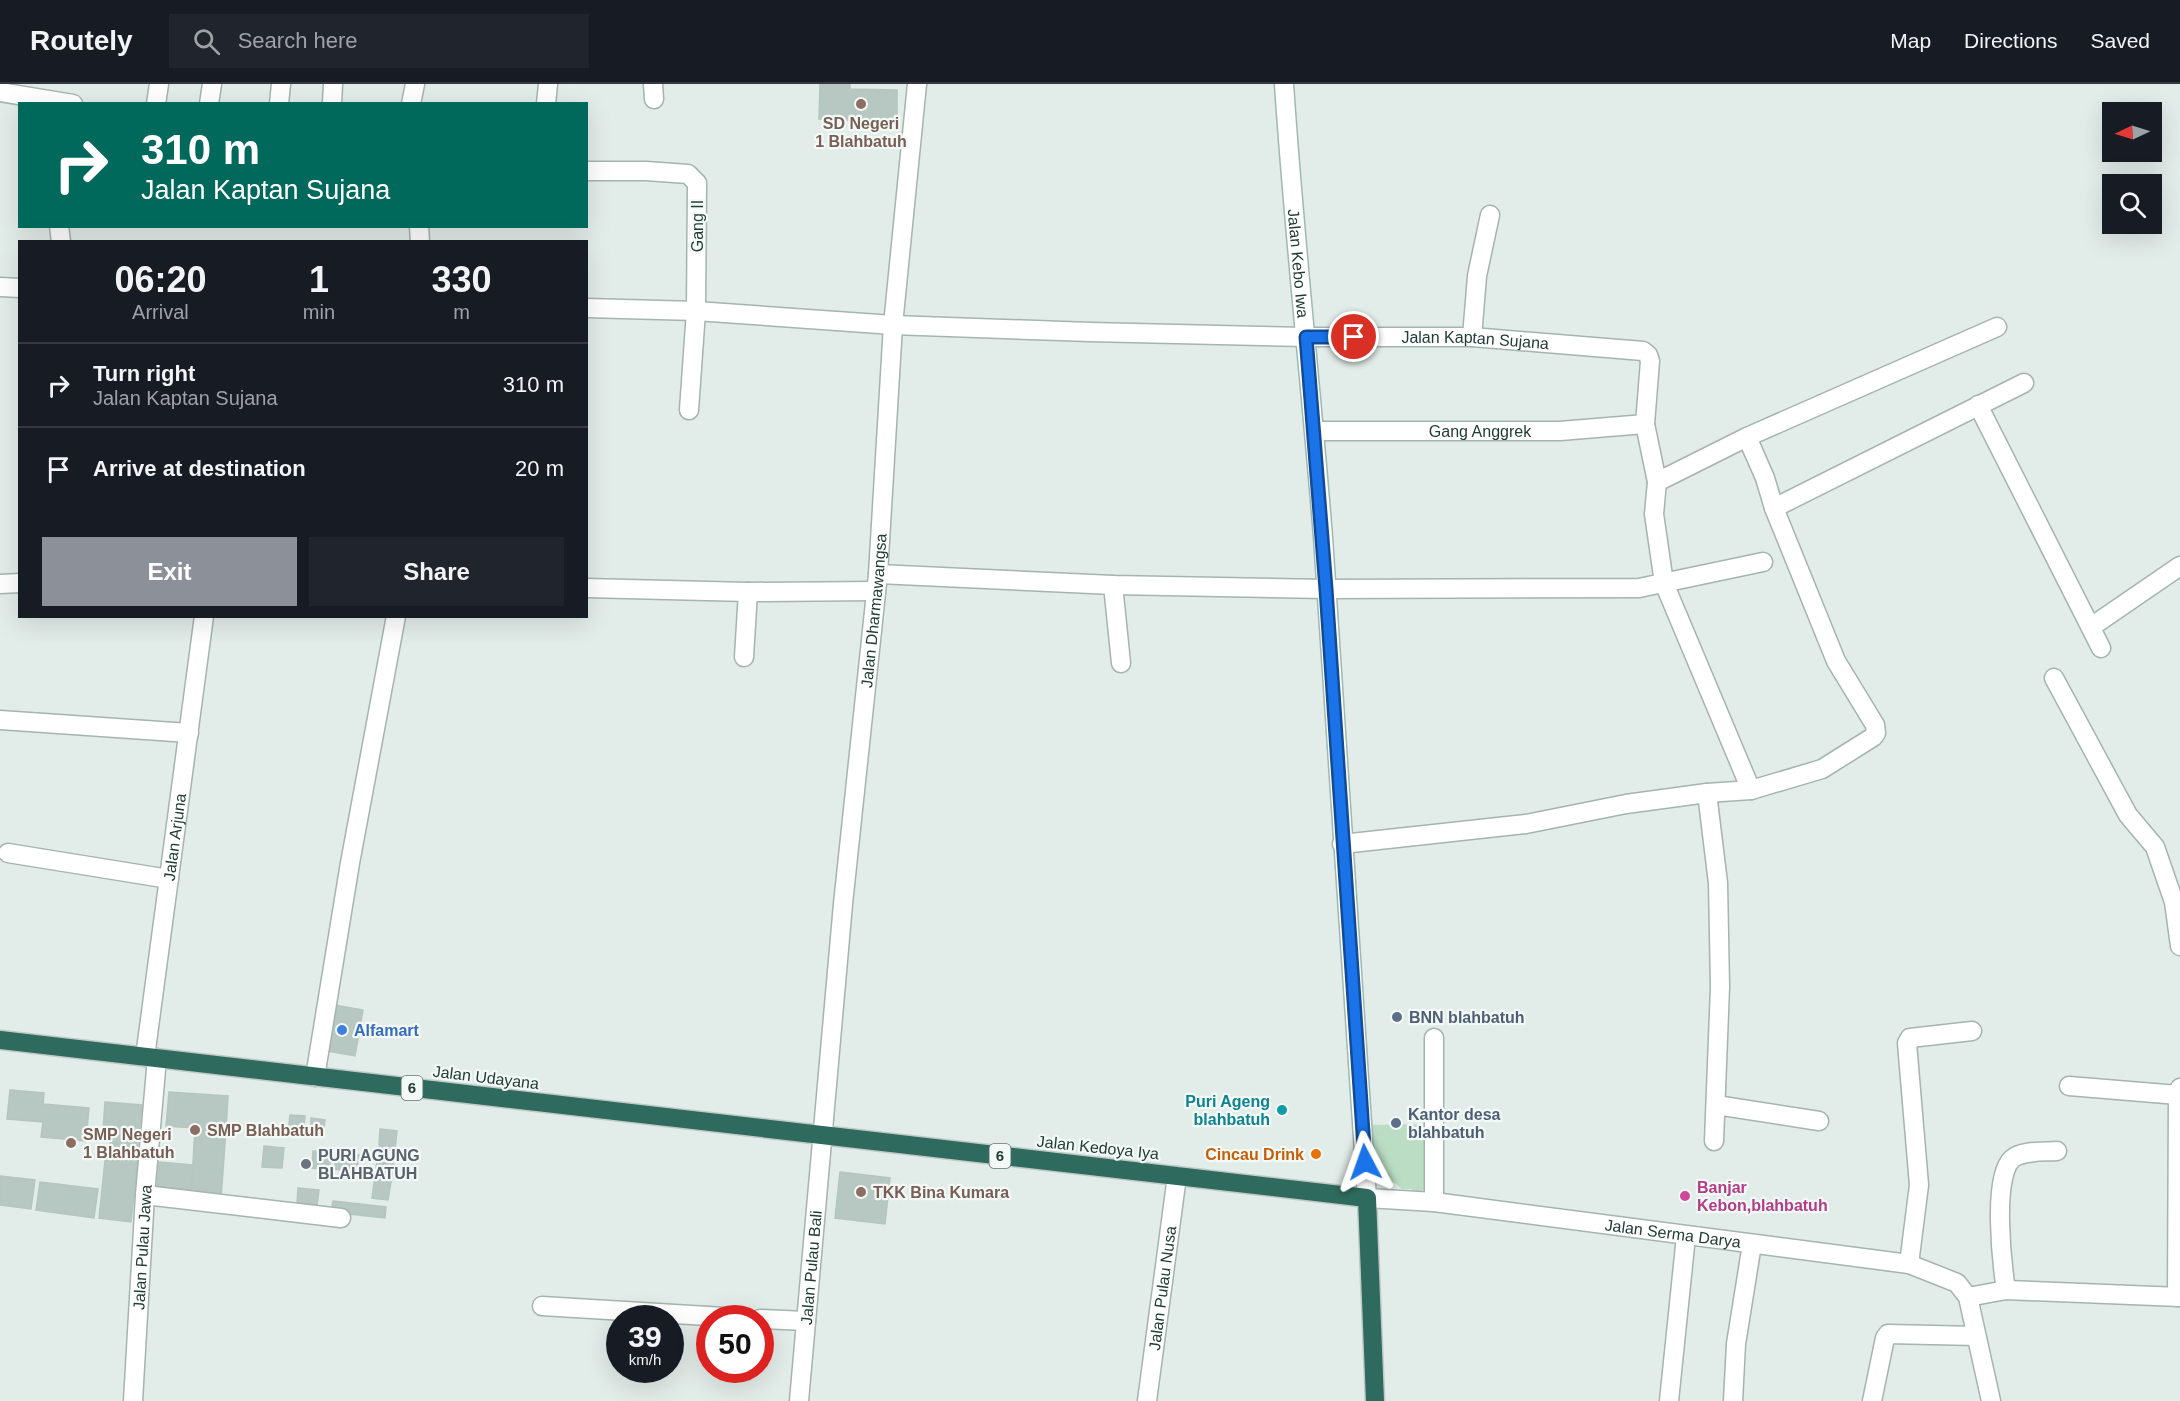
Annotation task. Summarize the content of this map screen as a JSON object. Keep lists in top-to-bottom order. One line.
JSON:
{"streets":{"highway":["Jalan Udayana","6","Jalan Kedoya Iya"],"street":["Gang II","Jalan Kebo Iwa","Jalan Kaptan Sujana","Gang Anggrek","Jalan Dharmawangsa","Jalan Arjuna","Jalan Serma Darya","Jalan Pulau Jawa","Jalan Pulau Bali","Jalan Pulau Nusa"]},"crossings":[["Gang II","Jalan Kaptan Sujana"],["Jalan Kebo Iwa","Jalan Kaptan Sujana"],["Jalan Kebo Iwa","Gang Anggrek"],["Jalan Kebo Iwa","Jalan Kedoya Iya"],["Jalan Kebo Iwa","Jalan Serma Darya"],["Jalan Kaptan Sujana","Gang Anggrek"],["Jalan Kaptan Sujana","Jalan Dharmawangsa"],["Jalan Dharmawangsa","Jalan Udayana"],["Jalan Dharmawangsa","Jalan Kedoya Iya"],["Jalan Dharmawangsa","Jalan Pulau Bali"],["Jalan Arjuna","Jalan Udayana"],["Jalan Arjuna","Jalan Pulau Jawa"],["Jalan Udayana","Jalan Kedoya Iya"],["Jalan Udayana","Jalan Pulau Jawa"],["Jalan Udayana","Jalan Pulau Bali"],["Jalan Kedoya Iya","Jalan Serma Darya"],["Jalan Kedoya Iya","Jalan Pulau Bali"],["Jalan Kedoya Iya","Jalan Pulau Nusa"]],"places":["SD Negeri 1 Blahbatuh","BNN blahbatuh","Alfamart","Puri Ageng blahbatuh","Kantor desa blahbatuh","SMP Blahbatuh","SMP Negeri 1 Blahbatuh","Cincau Drink","PURI AGUNG BLAHBATUH","TKK Bina Kumara","Banjar Kebon,blahbatuh"],"north":"left","page":{"header":"Routely","search":"Search here","nav":["Map","Directions","Saved"],"turn":["310 m","Jalan Kaptan Sujana"],"eta":["06:20","Arrival","1","min","330","m"],"list":[{"name":"Turn right","note":"Jalan Kaptan Sujana","value":"310 m"},{"name":"Arrive at destination","value":"20 m"}],"buttons":["Exit","Share"],"speed":"39 km/h","limit":"50"}}
